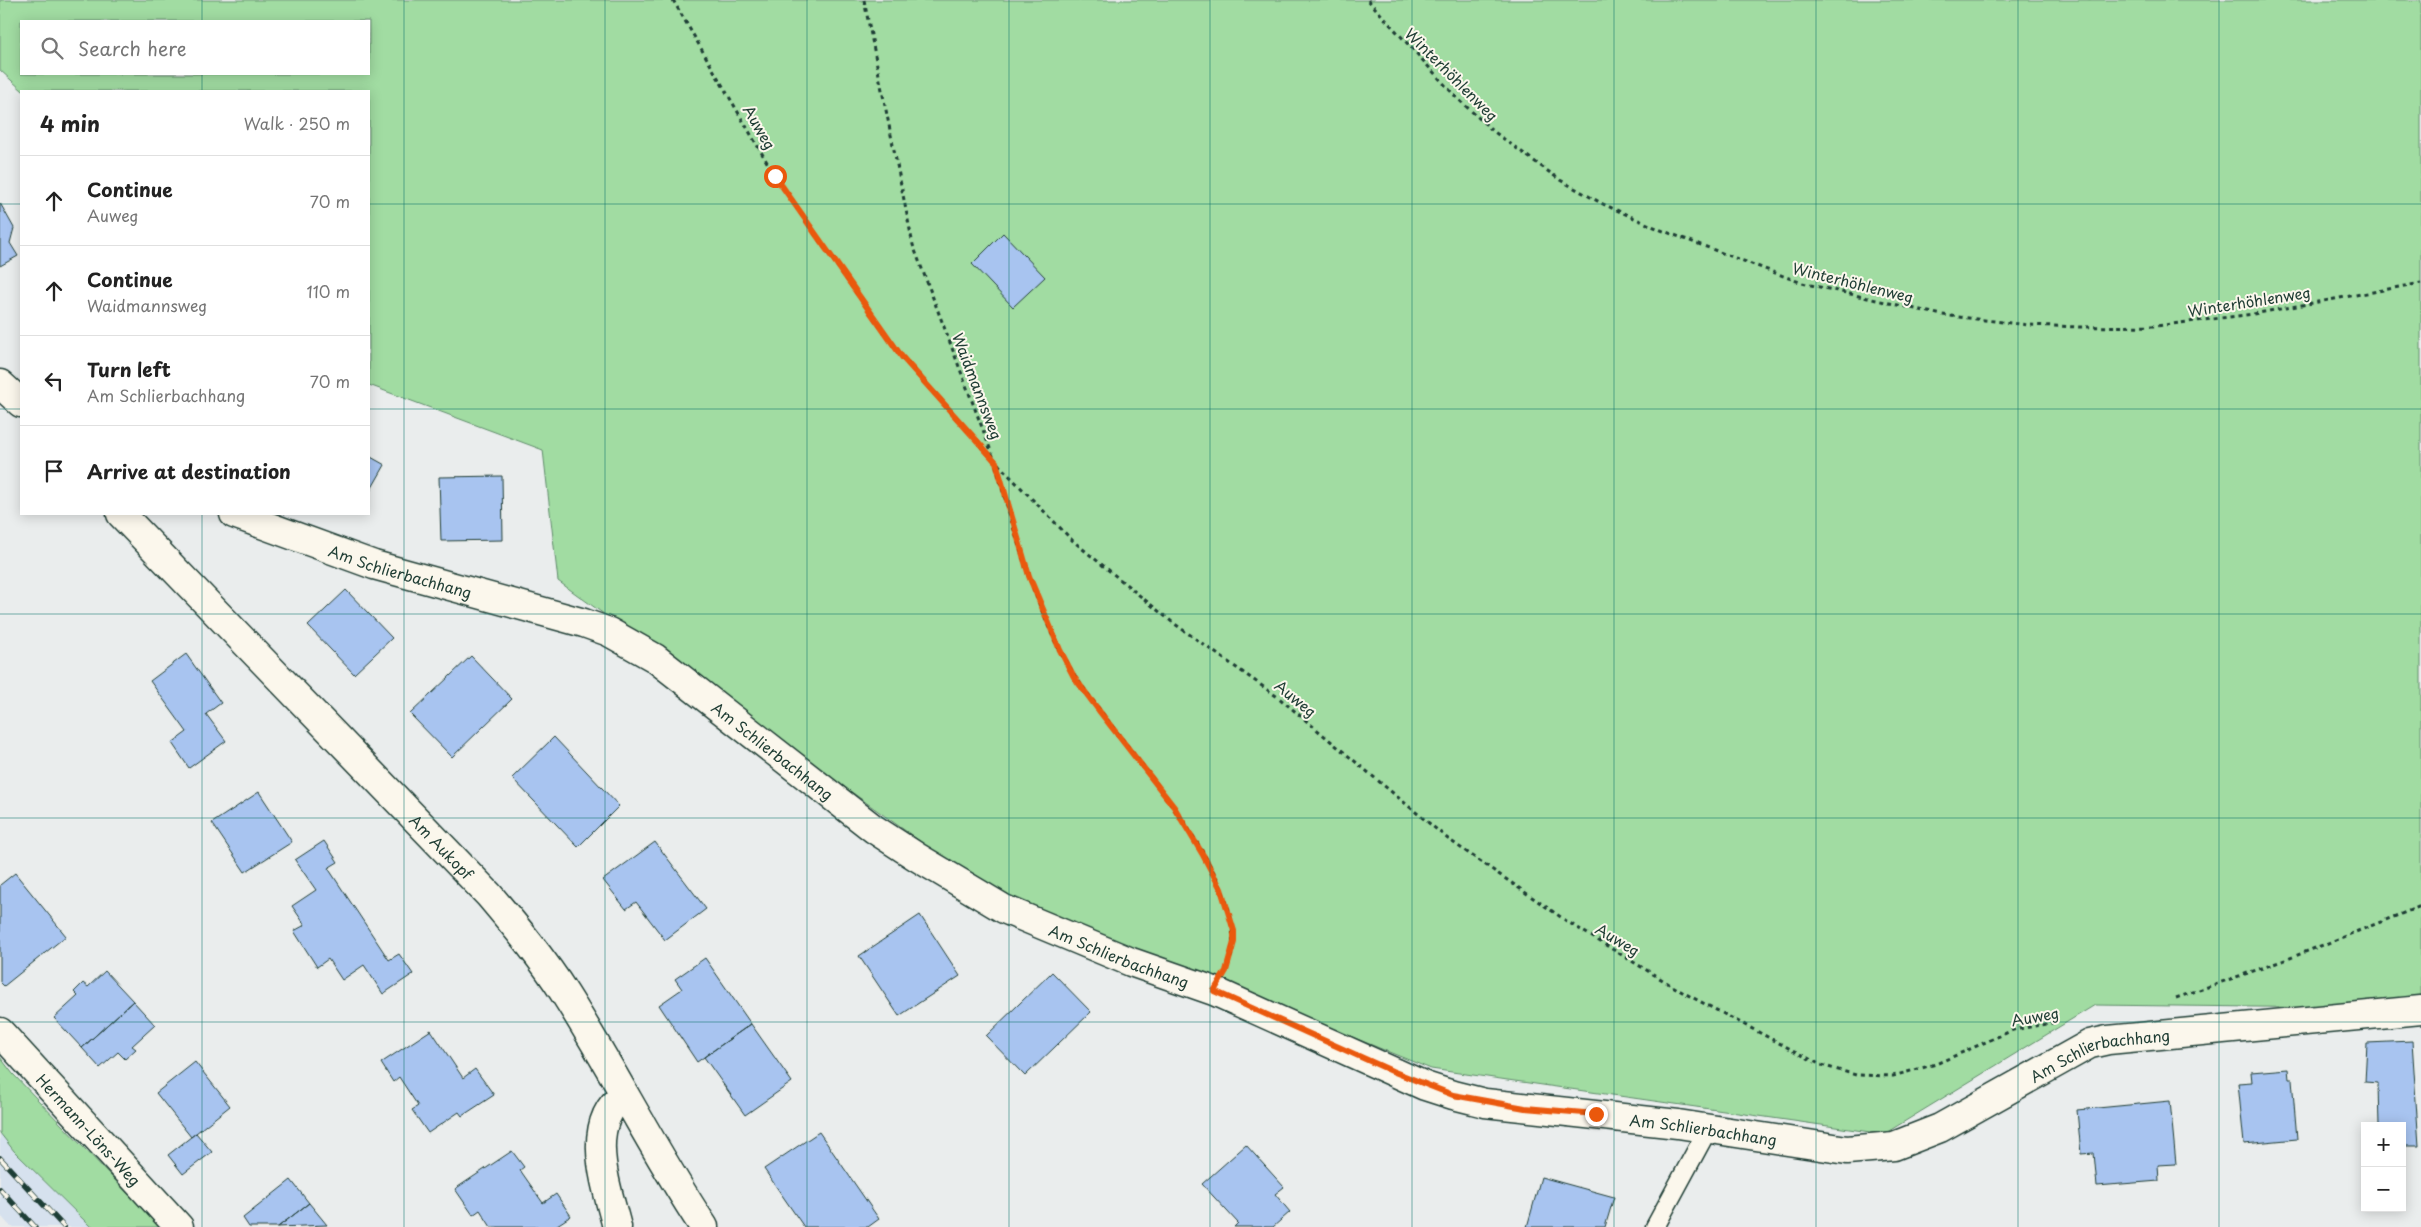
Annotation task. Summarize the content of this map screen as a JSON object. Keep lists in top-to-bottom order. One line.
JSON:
{"streets":{"street":["Am Schlierbachhang","Am Aukopf","Hermann-Löns-Weg"],"path":["Winterhöhlenweg","Auweg","Waidmannsweg"]},"crossings":[["Auweg","Waidmannsweg"],["Auweg","Am Schlierbachhang"],["Waidmannsweg","Am Schlierbachhang"]],"page":{"search":"Search here","heading":["4 min","Walk · 250 m"],"list":[["Continue","Auweg","70 m"],["Continue","Waidmannsweg","110 m"],["Turn left","Am Schlierbachhang","70 m"],"Arrive at destination"],"map_buttons":["+","−"]}}
